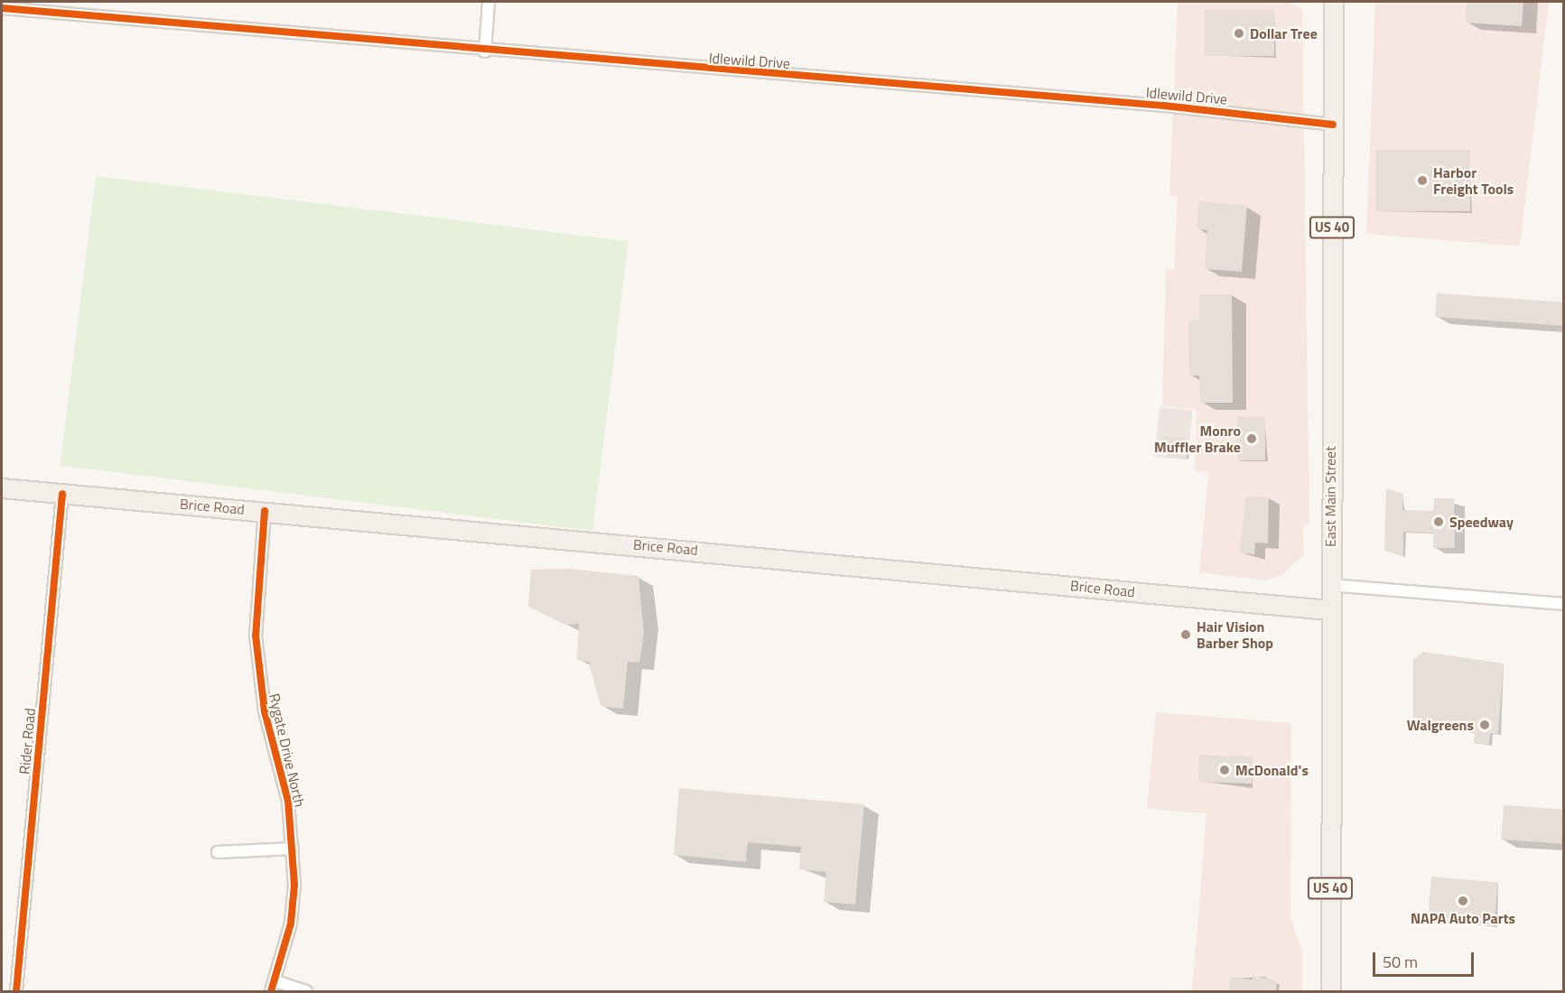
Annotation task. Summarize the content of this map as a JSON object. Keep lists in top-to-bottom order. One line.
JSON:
{"streets":{"main road":["US 40","East Main Street","Brice Road"],"street":["Idlewild Drive","Rider Road","Rygate Drive North"]},"crossings":[["Idlewild Drive","East Main Street"],["East Main Street","Brice Road"],["Brice Road","Rider Road"],["Brice Road","Rygate Drive North"]],"places":["Dollar Tree","Harbor Freight Tools","Monro Muffler Brake","Speedway","Hair Vision Barber Shop","Walgreens","McDonald's","NAPA Auto Parts"],"scale_bar":"50 m"}
